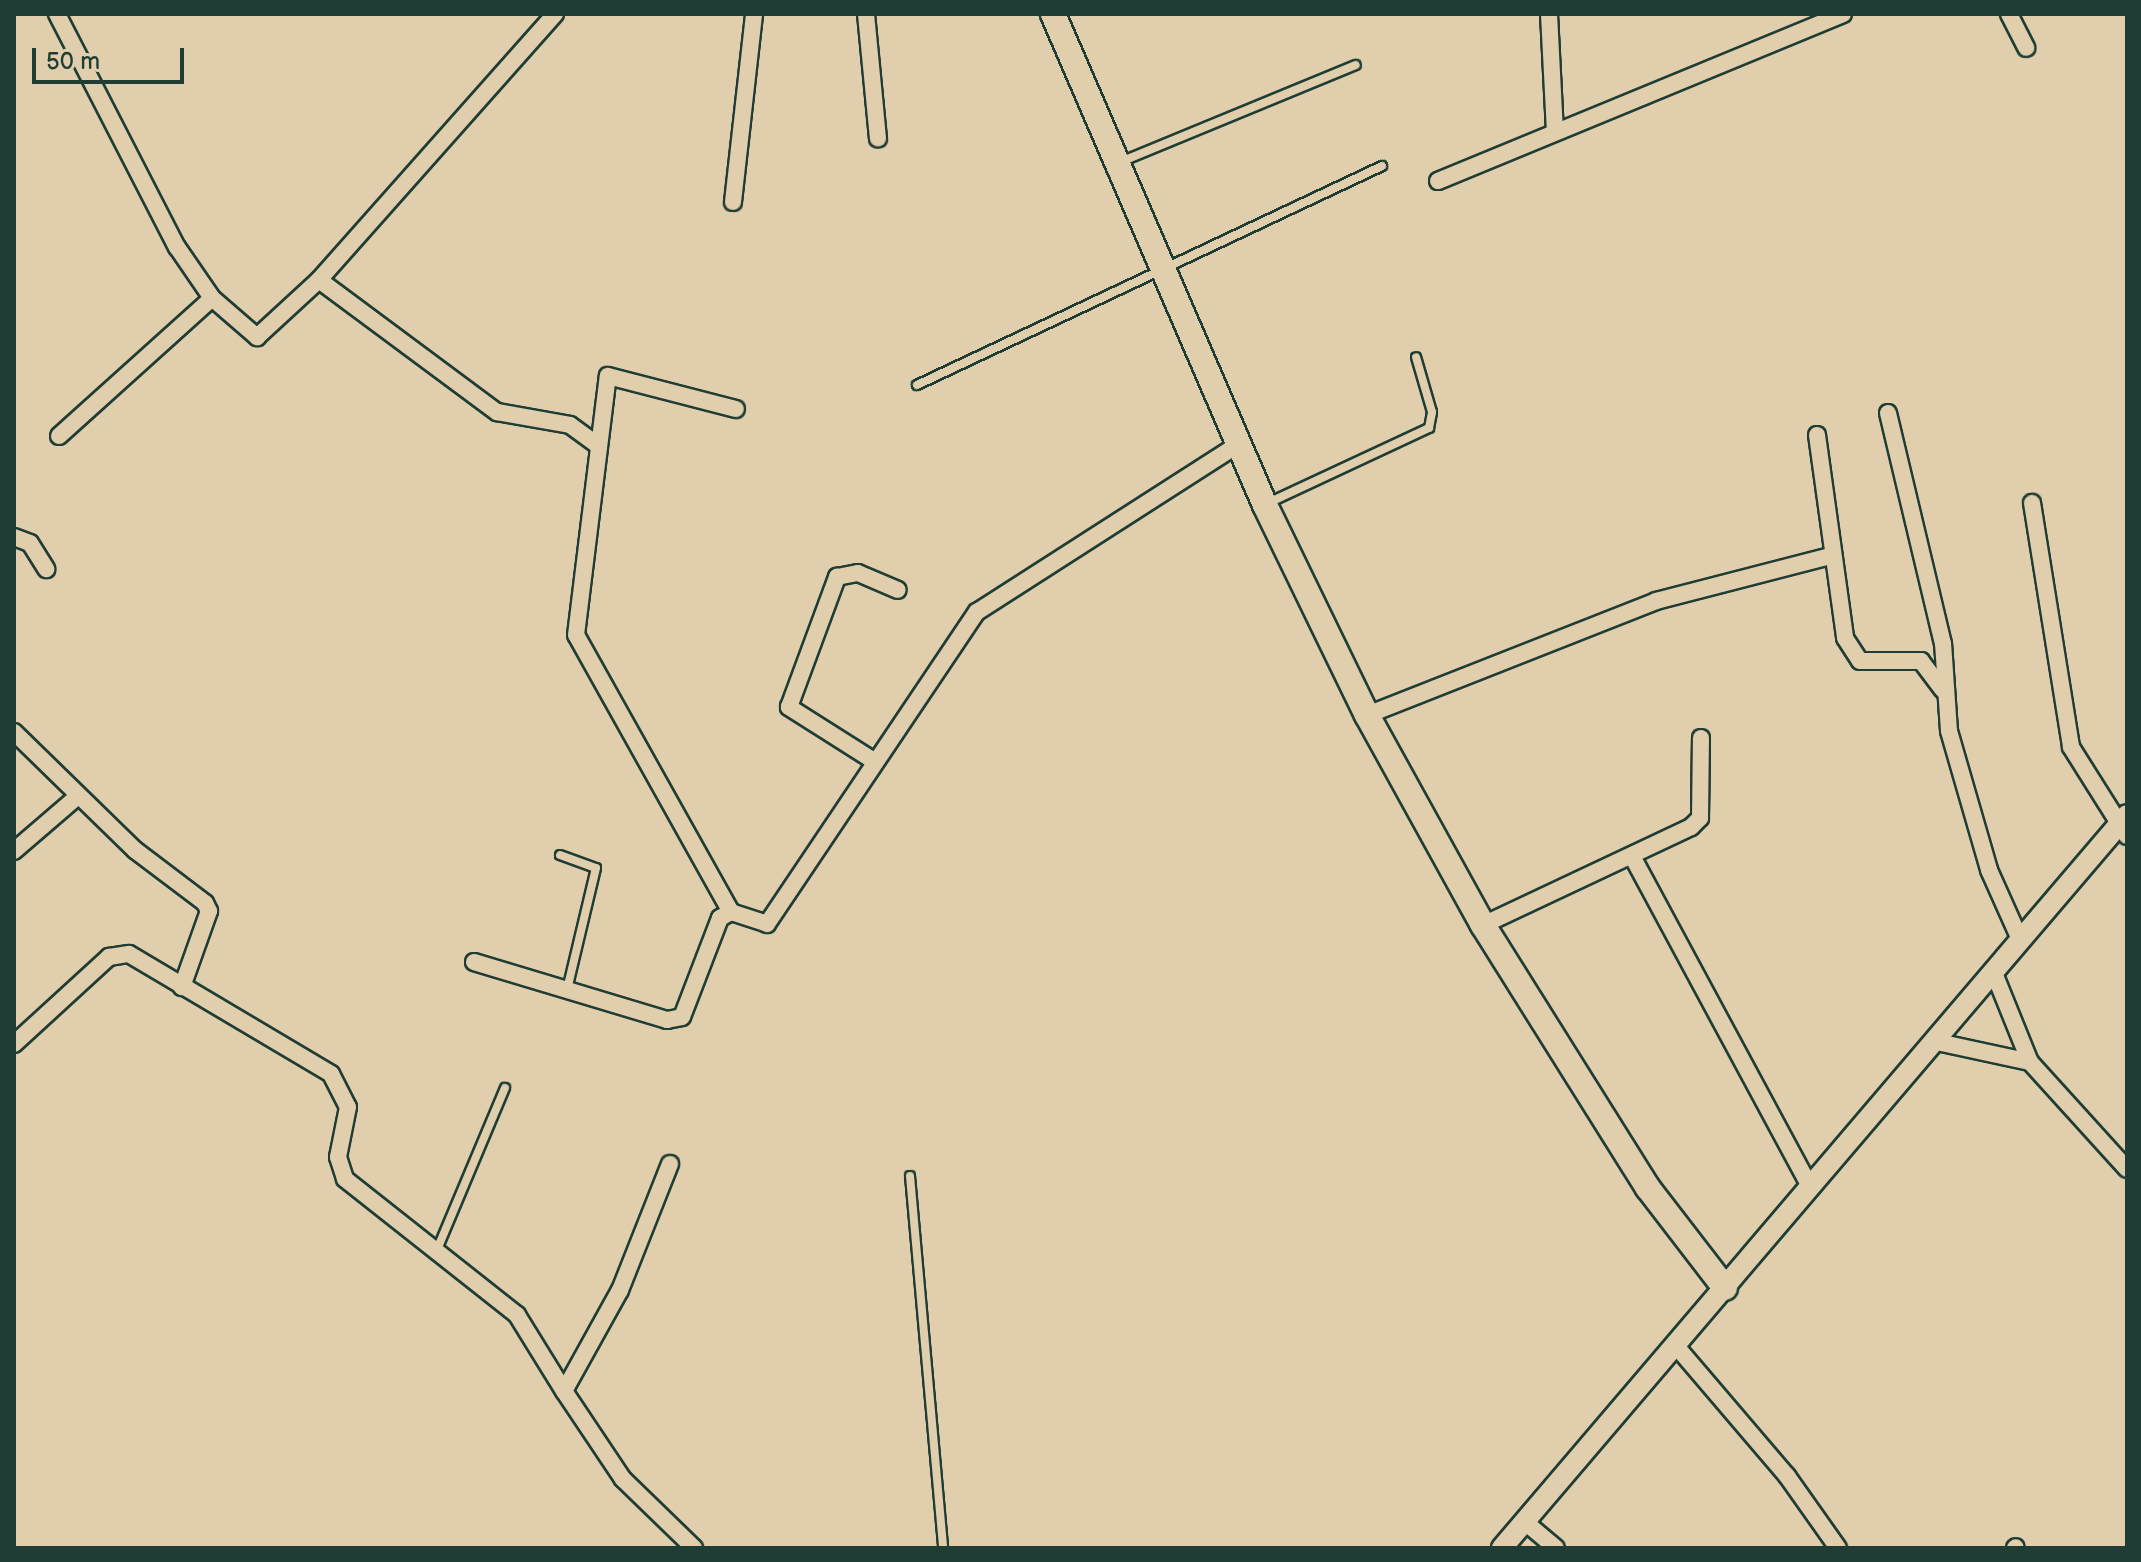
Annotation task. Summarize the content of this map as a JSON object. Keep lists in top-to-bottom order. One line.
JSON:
{"scale_bar":"50 m"}
